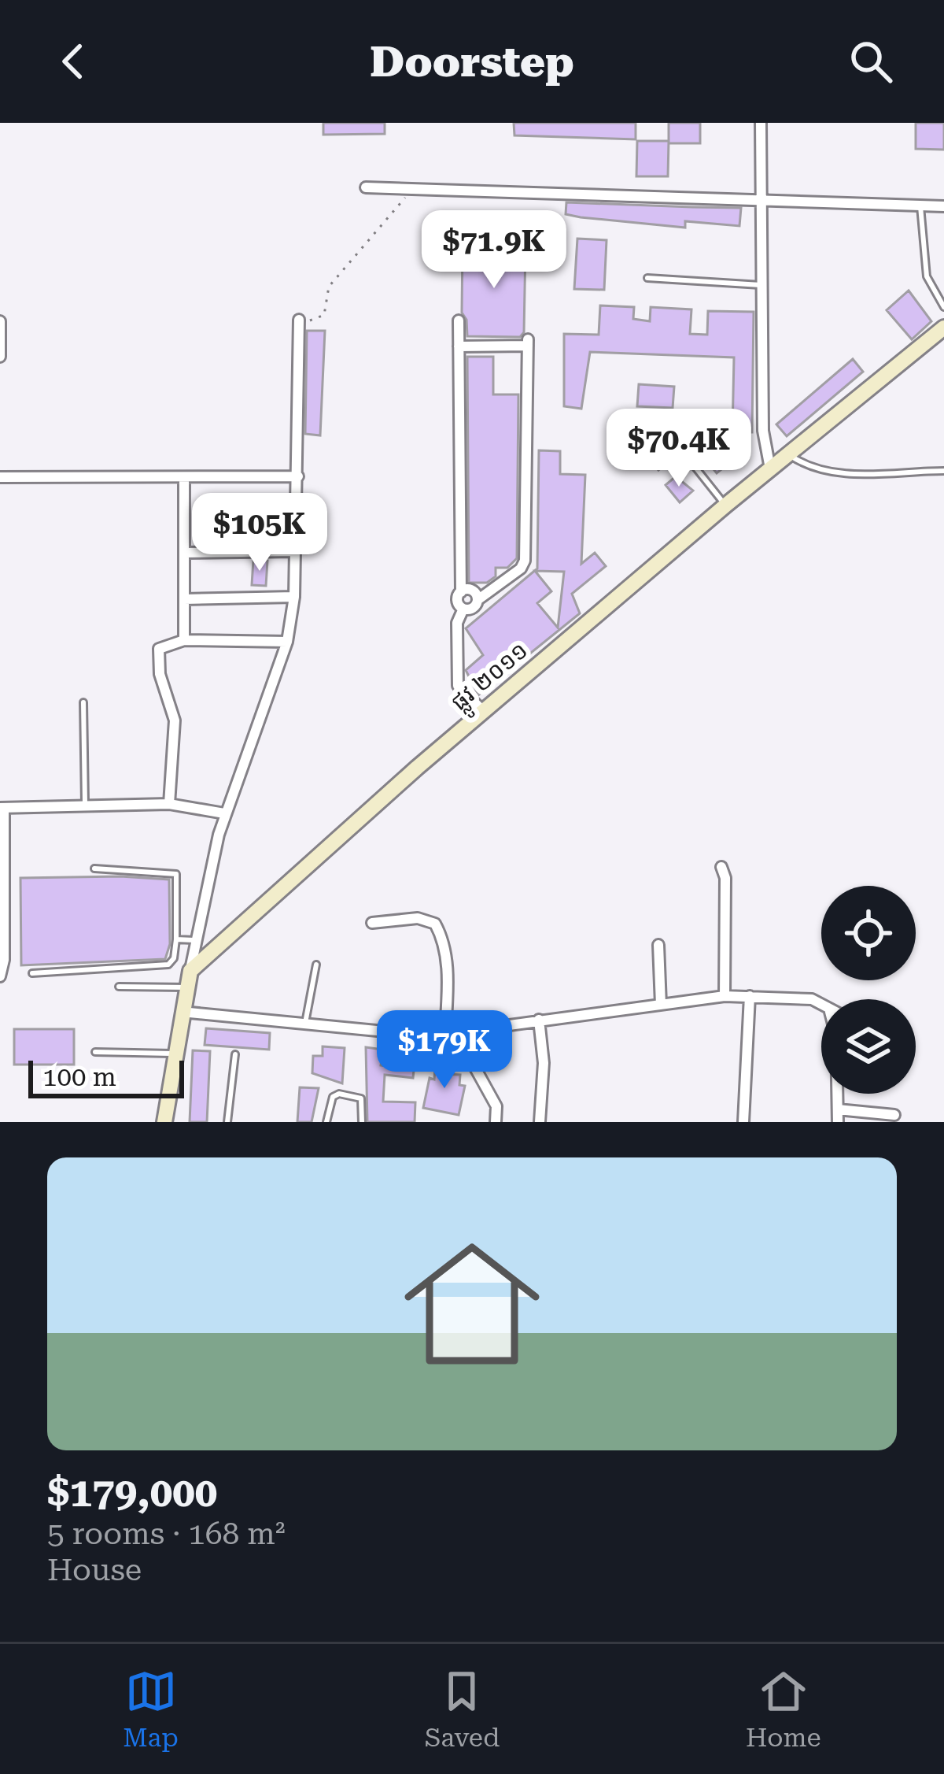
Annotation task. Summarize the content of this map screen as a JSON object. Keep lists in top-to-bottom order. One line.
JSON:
{"streets":{"main road":["ផ្លូវ ២០១១"]},"scale_bar":"100 m","page":{"header":"Doorstep","price":["$71.9K","$70.4K","$105K","$179K"],"scale":"100 m","list":[{"name":"$179,000","note":"5 rooms · 168 m² · House"}],"tabs":["Map","Saved","Home"]}}
